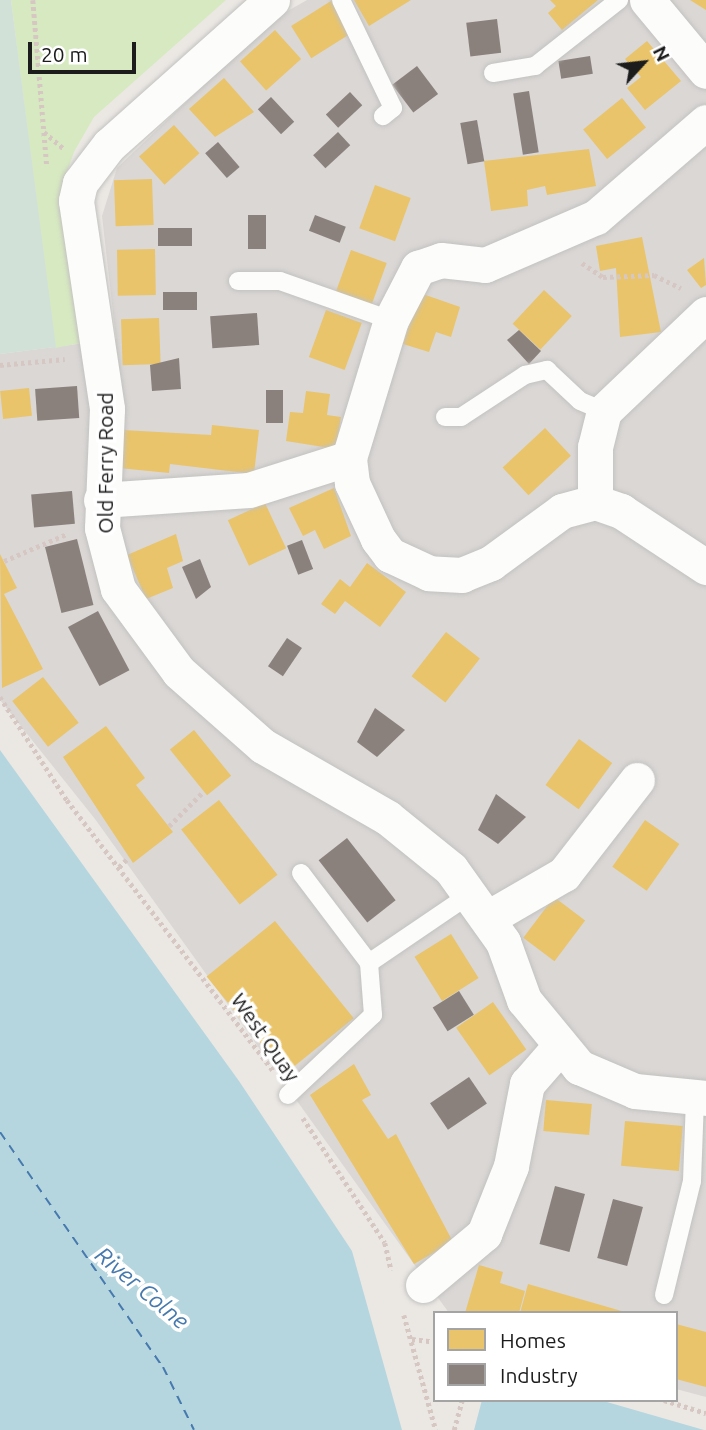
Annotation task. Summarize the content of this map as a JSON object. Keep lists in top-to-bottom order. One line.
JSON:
{"streets":{"street":["Old Ferry Road"],"path":["West Quay"]},"water":["River Colne"],"legend":["Homes","Industry"],"scale_bar":"20 m","north":"top right"}
